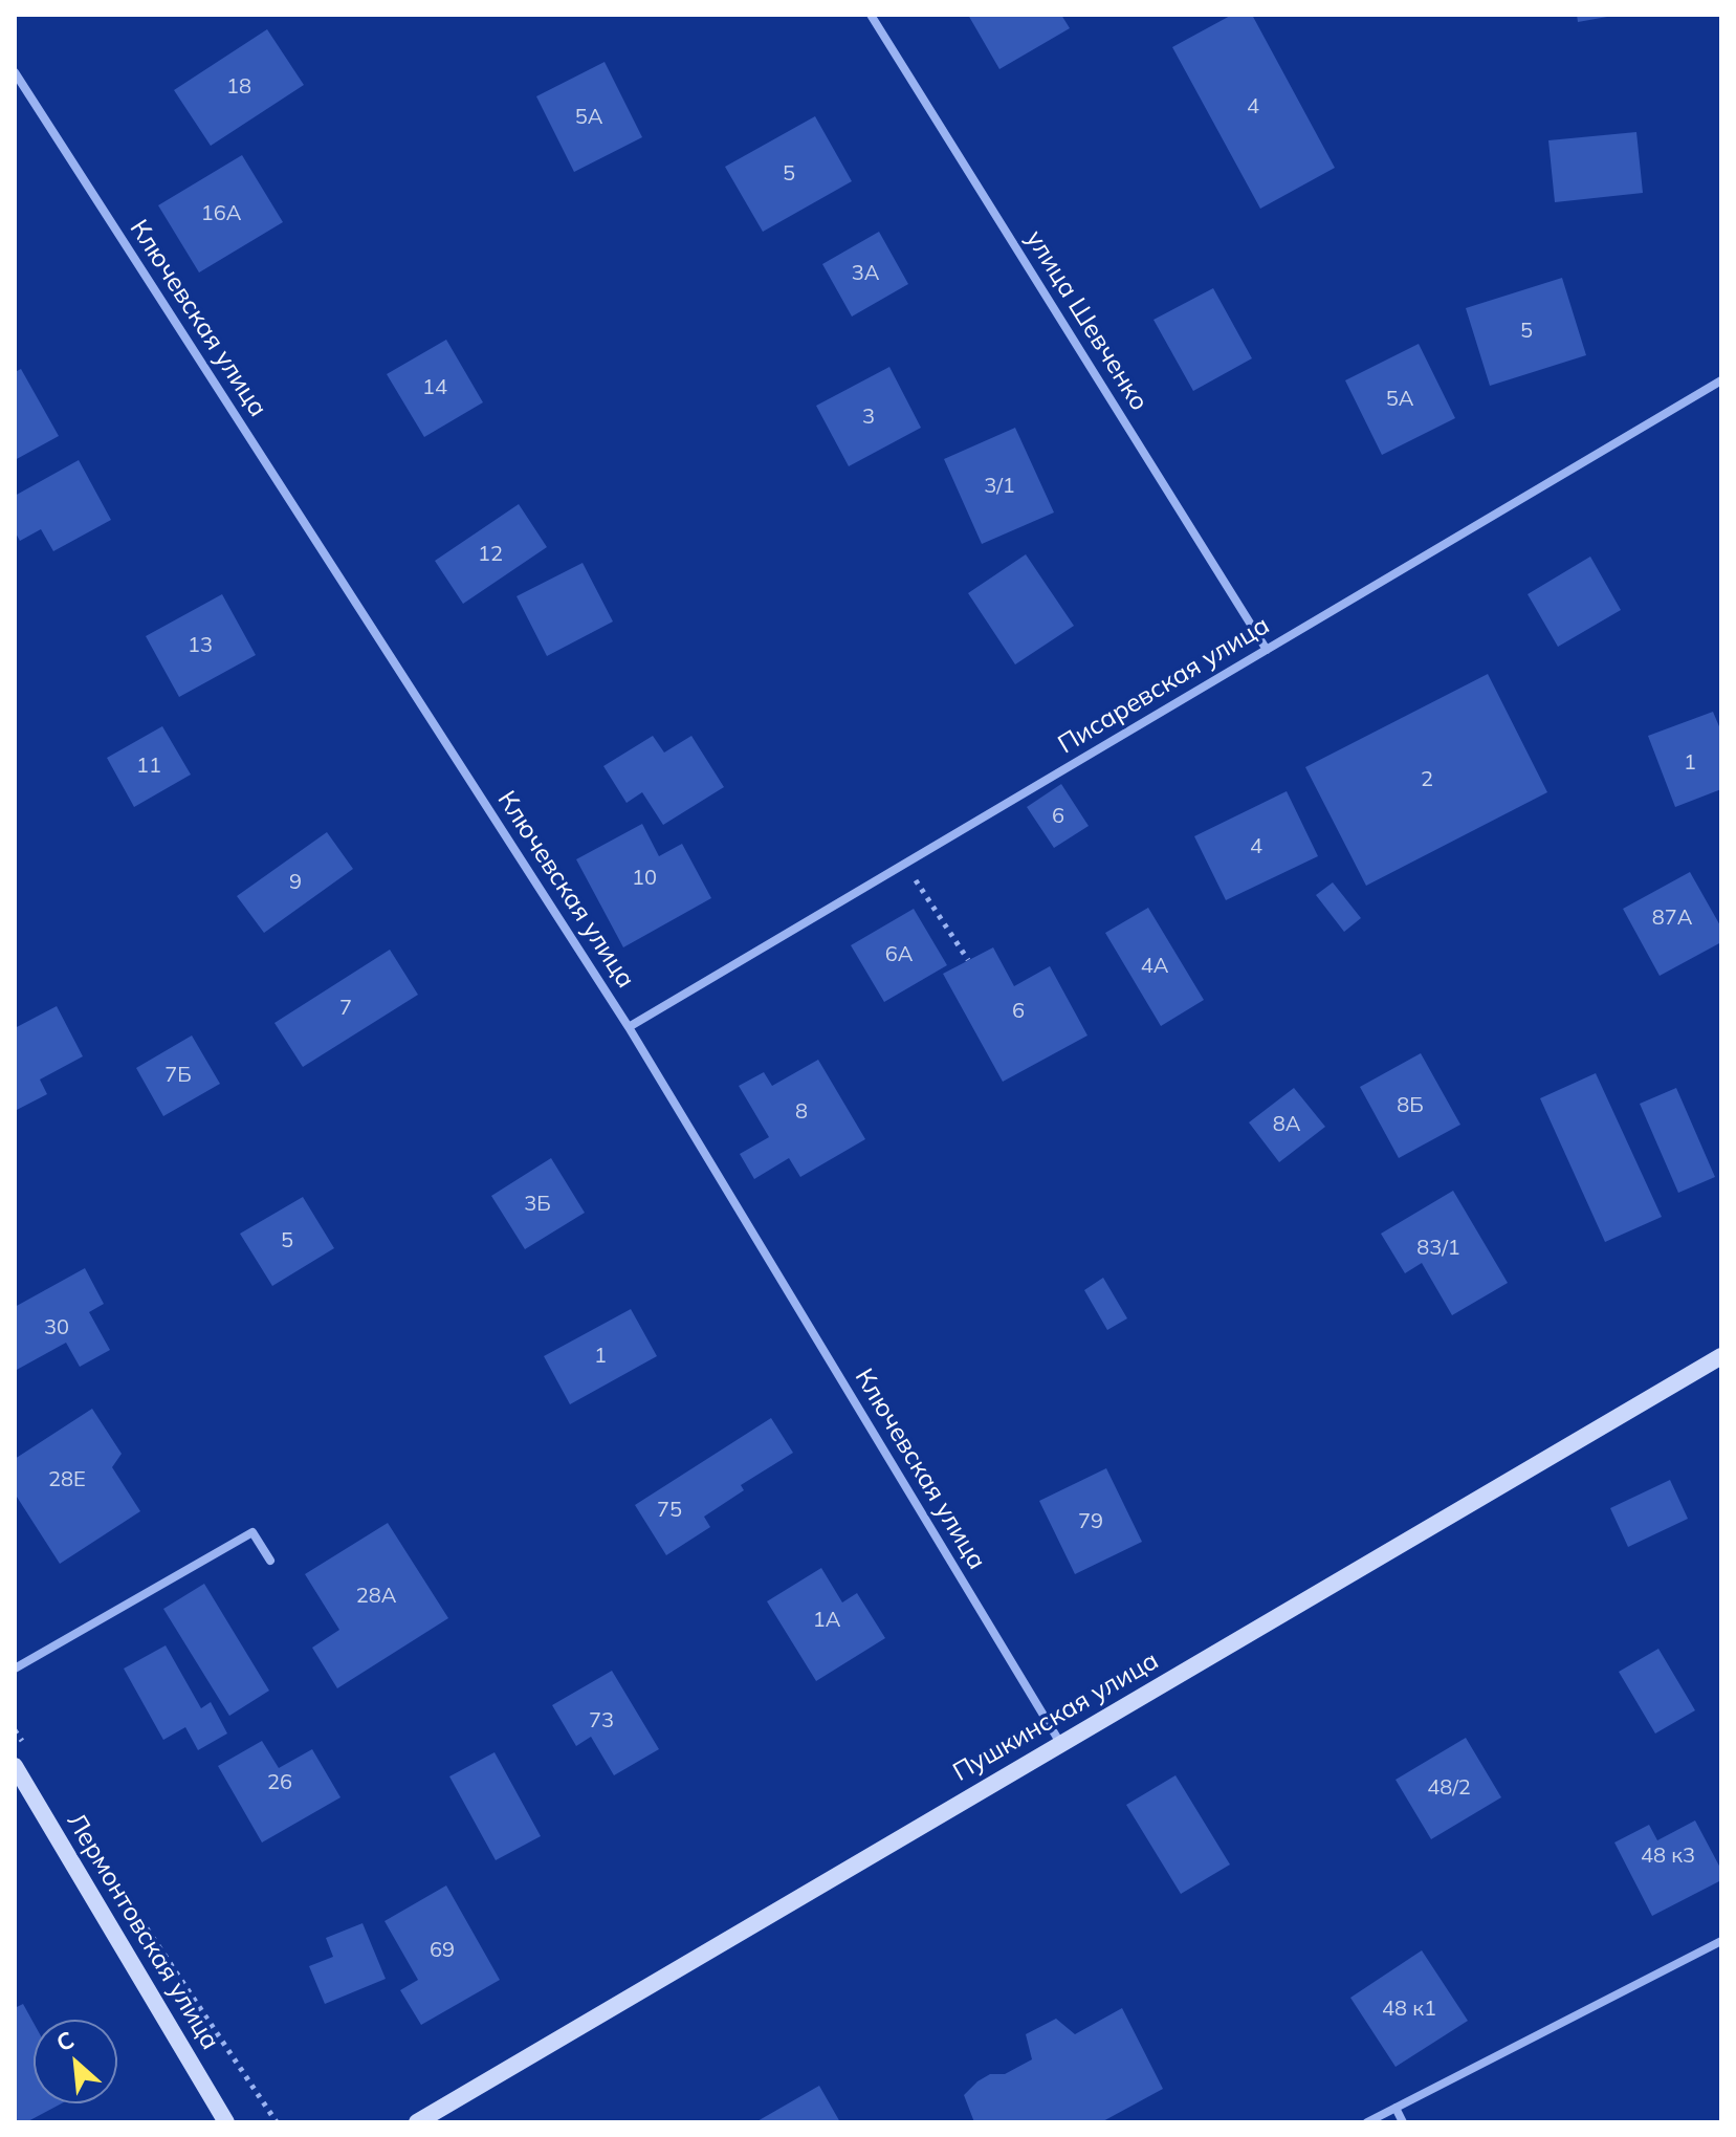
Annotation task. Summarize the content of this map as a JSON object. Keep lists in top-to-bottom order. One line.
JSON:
{"streets":{"street":["Ключевская улица","улица Шевченко","Писаревская улица","Пушкинская улица","Лермонтовская улица"]},"crossings":[["Ключевская улица","Писаревская улица"],["Ключевская улица","Пушкинская улица"],["улица Шевченко","Писаревская улица"]],"house_numbers":["18","4","5А","5","16А","3А","5","14","5А","3","3/1","12","13","1","11","2","6","4","10","9","87А","6А","4А","7","6","7Б","8Б","8","8А","3Б","5","83/1","30","1","28Е","75","79","28А","1А","73","26","48/2","48 к3","69","48 к1"],"north":"top left"}
